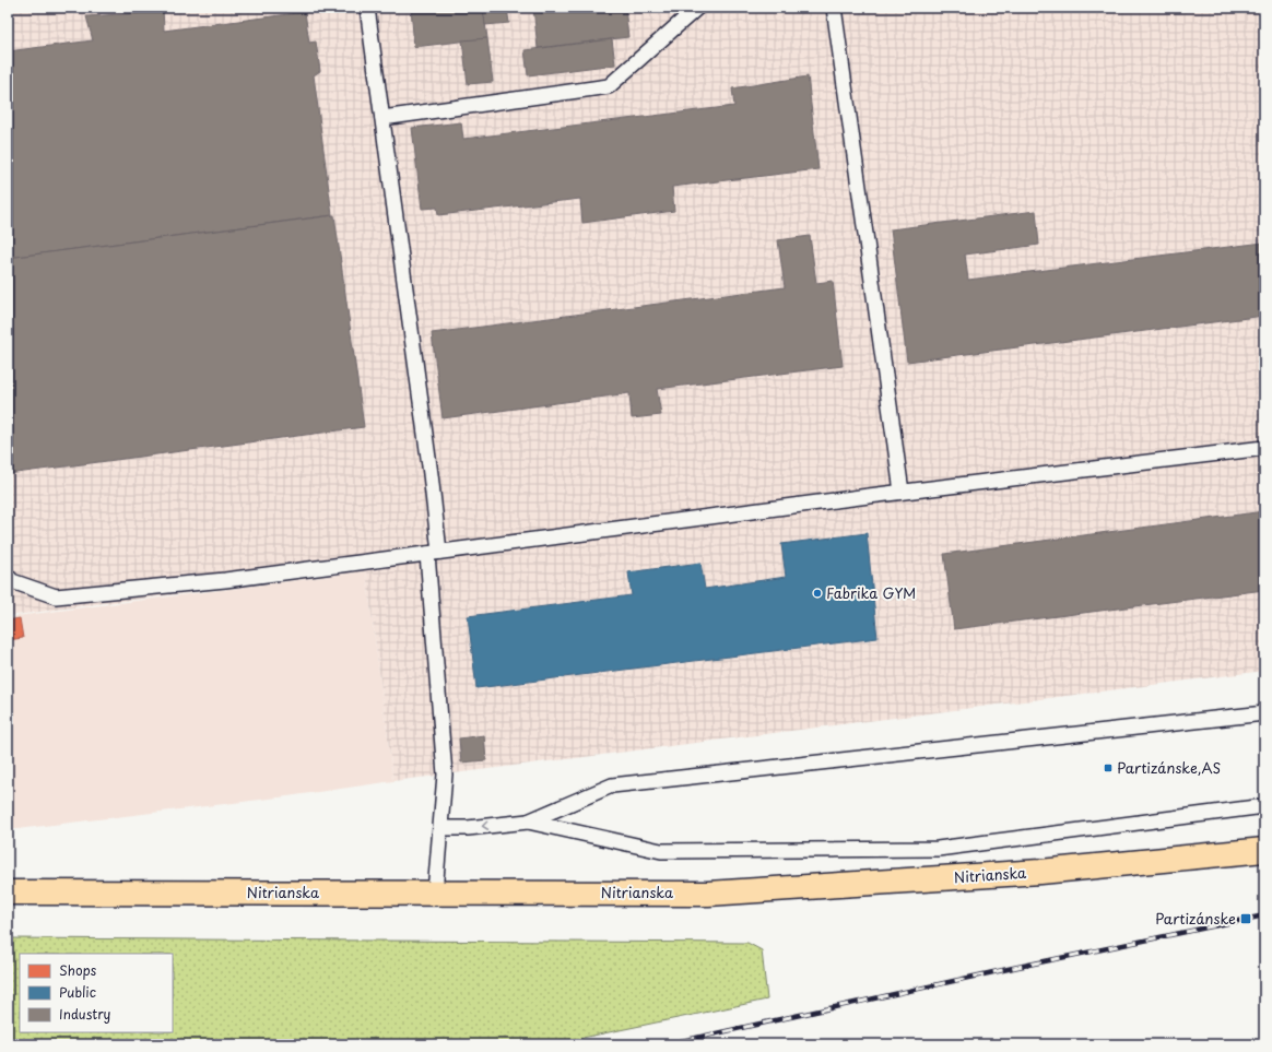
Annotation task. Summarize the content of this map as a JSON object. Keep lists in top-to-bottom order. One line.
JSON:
{"streets":{"main road":["Nitrianska"]},"places":{"other":["Fabrika GYM"],"transit":["Partizánske,AS","Partizánske"]},"legend":["Shops","Public","Industry"]}
